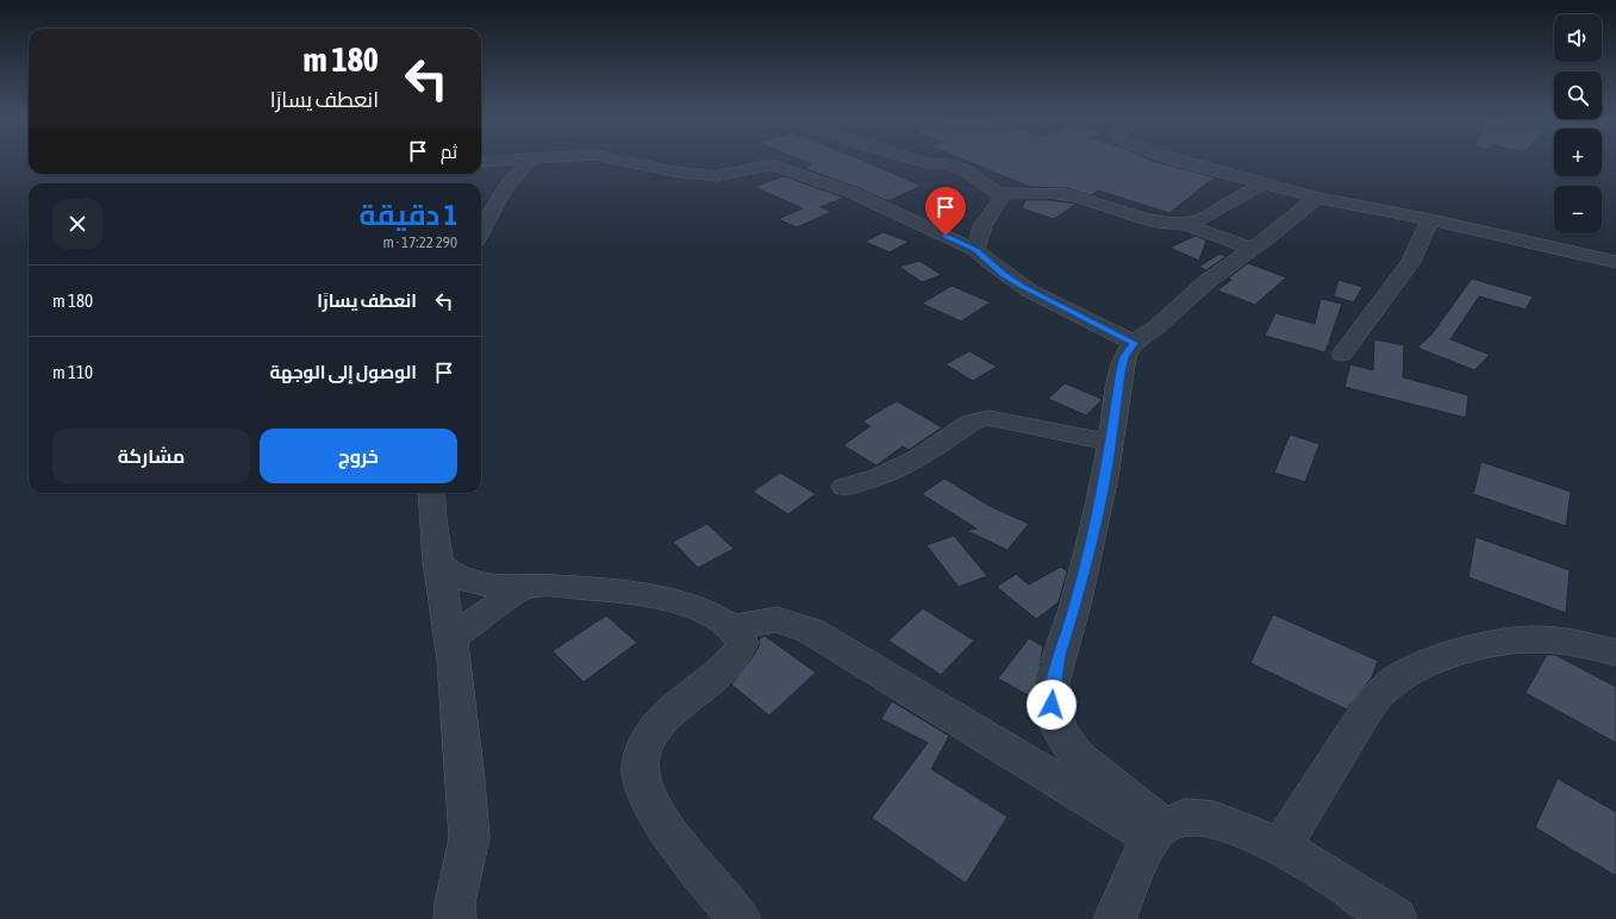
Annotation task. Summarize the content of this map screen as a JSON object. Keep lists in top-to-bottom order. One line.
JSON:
{"page":{"map_buttons":["+","−"],"turn":["180 m","انعطف يسارًا"],"then":"ثم","heading":["1 دقيقة","290 m · 17:22"],"list":[{"name":"انعطف يسارًا","value":"180 m"},{"name":"الوصول إلى الوجهة","value":"110 m"}],"buttons":["خروج","مشاركة"]}}
